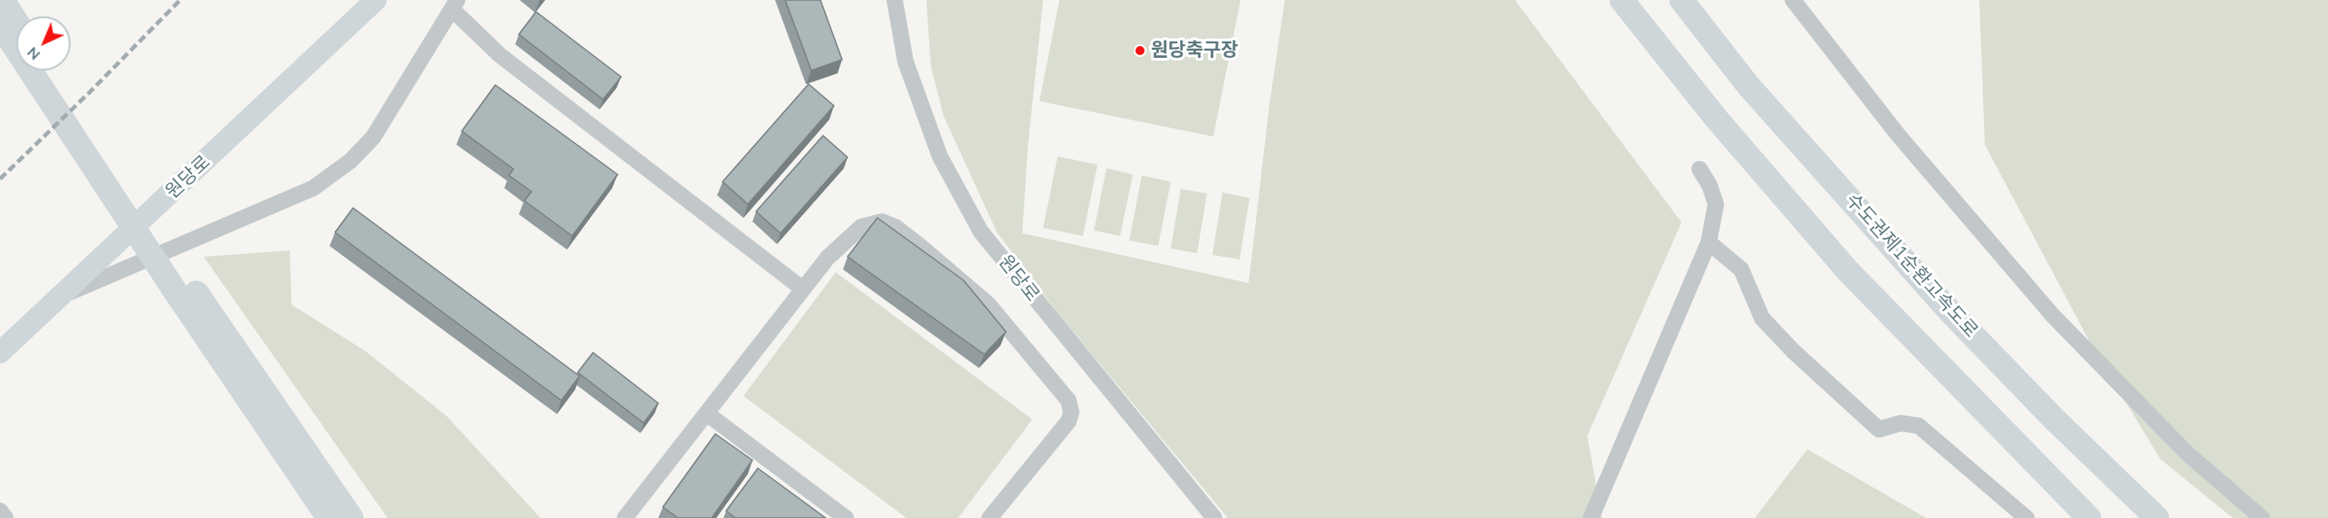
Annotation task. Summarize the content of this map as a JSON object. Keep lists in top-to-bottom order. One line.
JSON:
{"streets":{"highway":["수도권제1순환고속도로"],"main road":["원당로"]},"places":["원당축구장"],"north":"bottom left"}
